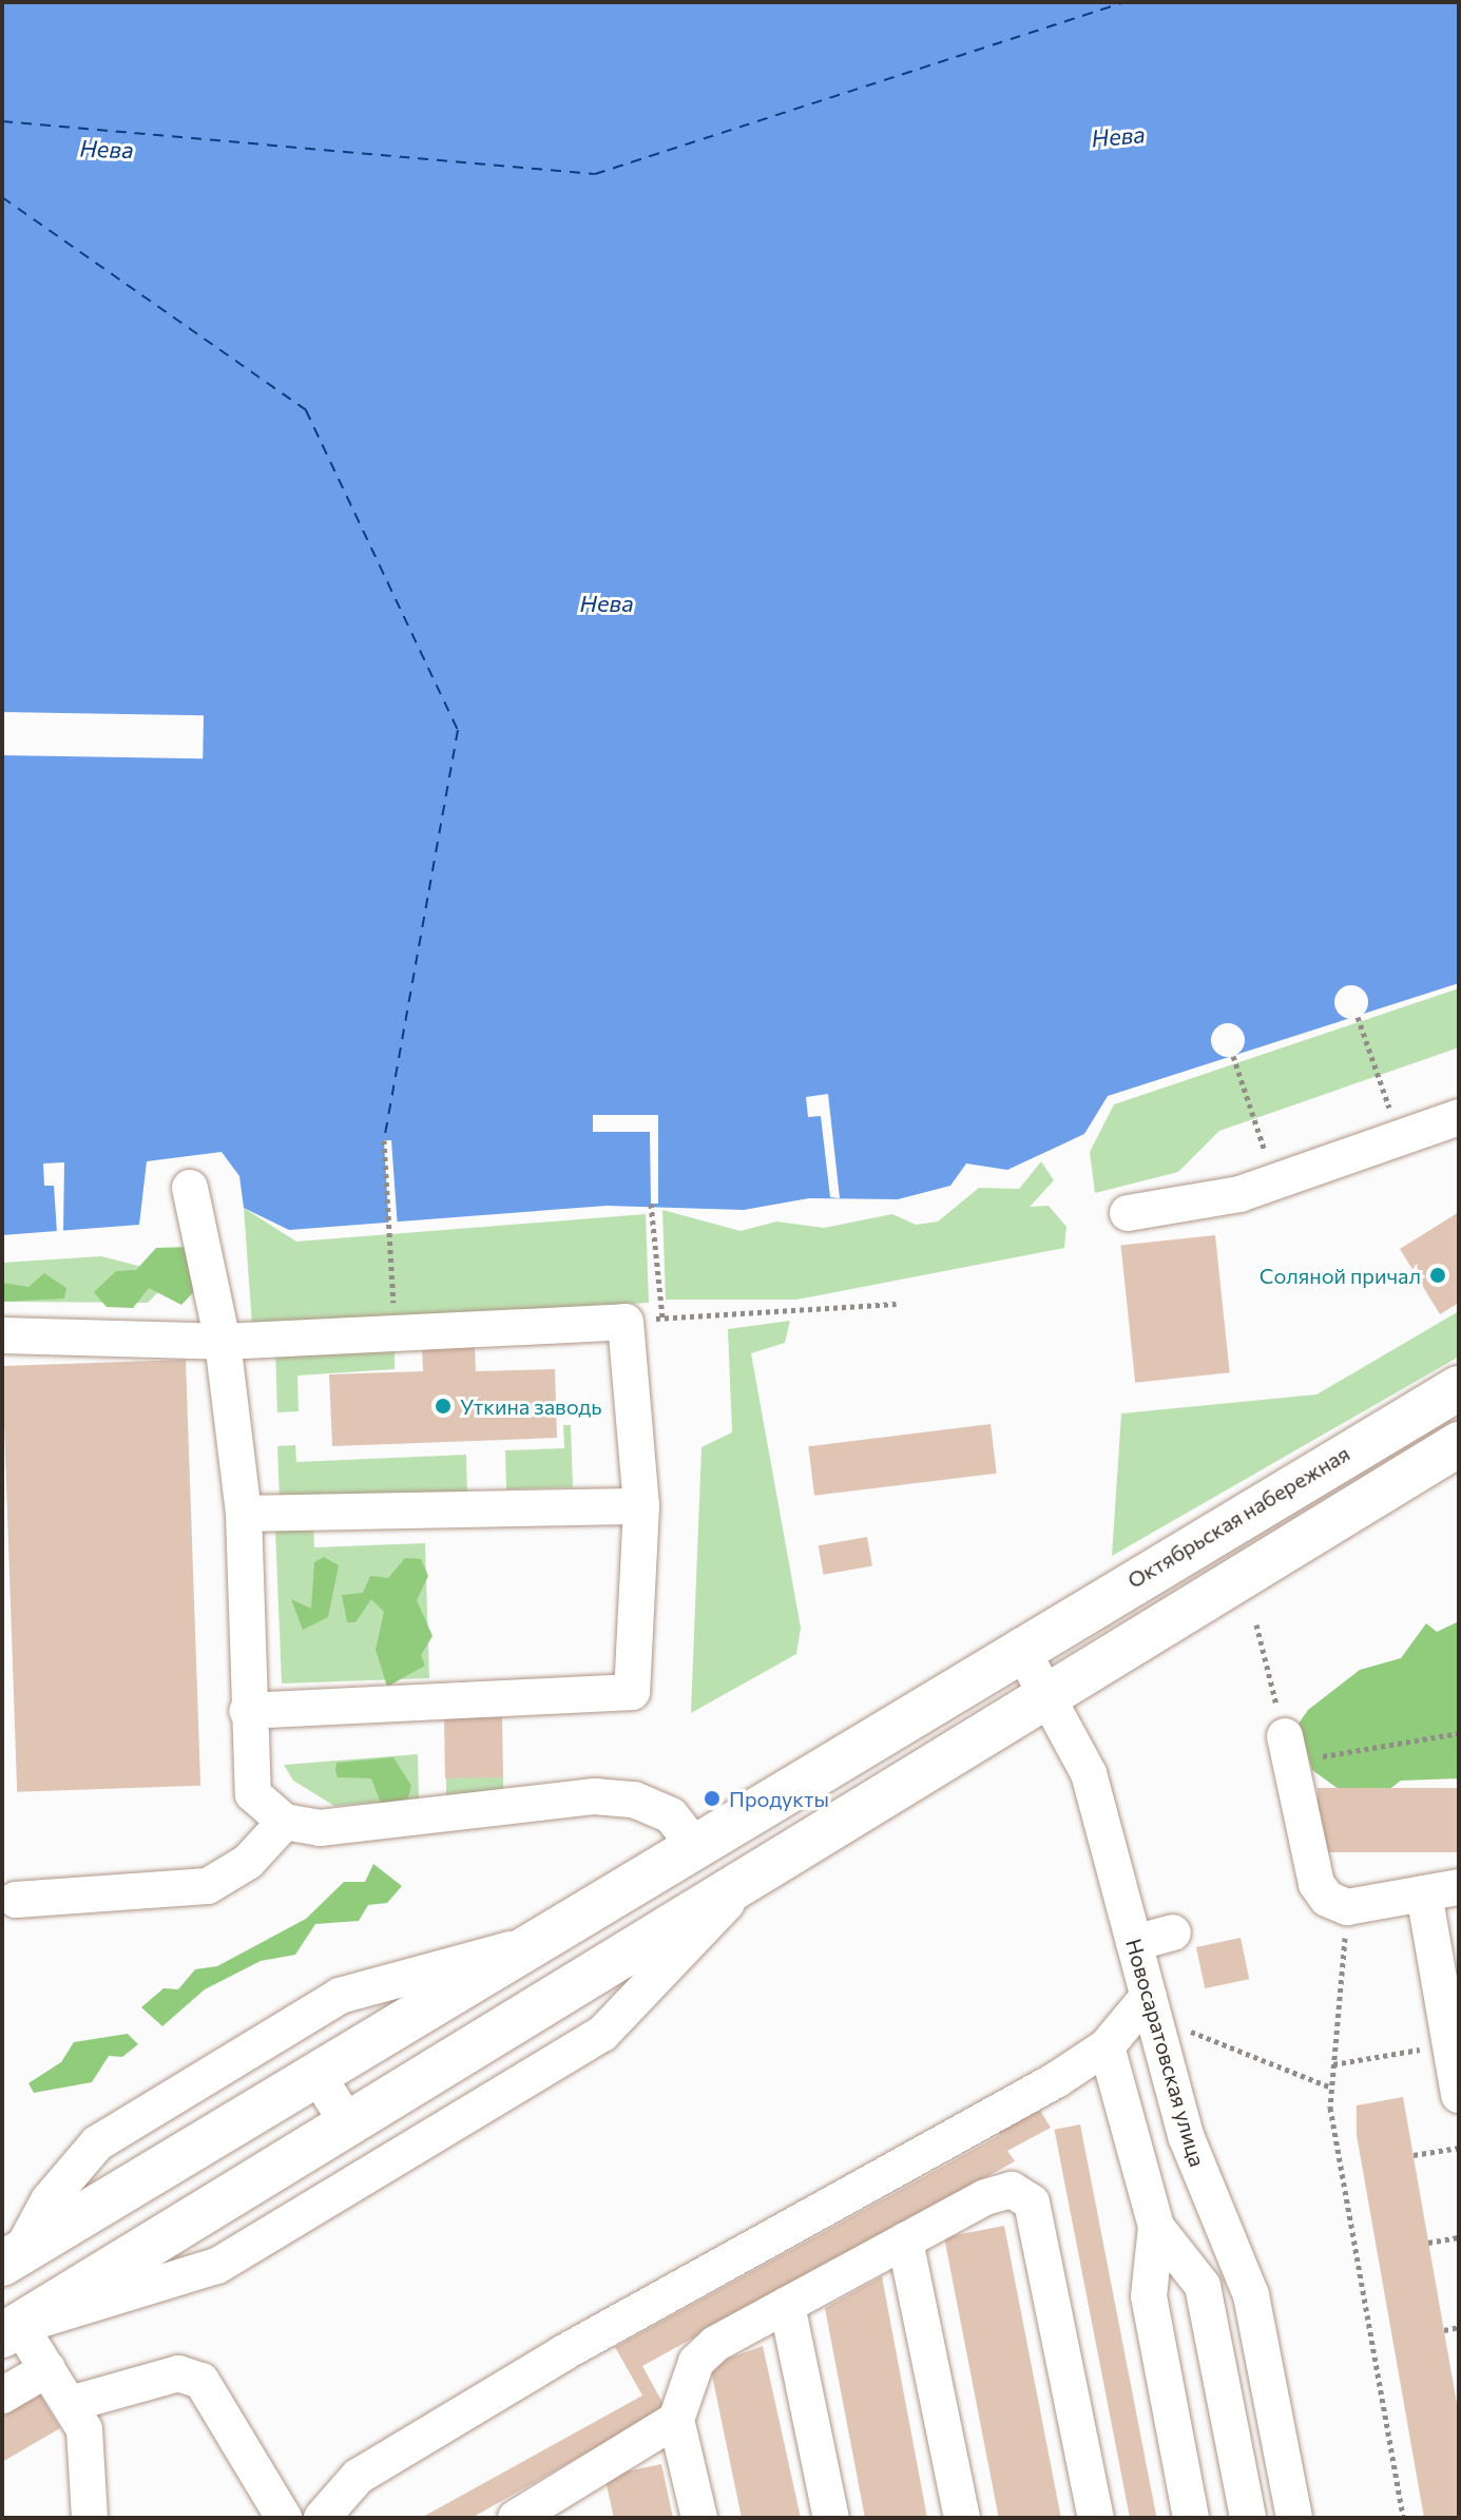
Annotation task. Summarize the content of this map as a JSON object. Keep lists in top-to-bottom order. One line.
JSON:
{"streets":{"main road":["Октябрьская набережная"],"street":["Новосаратовская улица"]},"crossings":[["Октябрьская набережная","Новосаратовская улица"]],"water":["Нева"],"places":["Соляной причал","Уткина заводь","Продукты"]}
